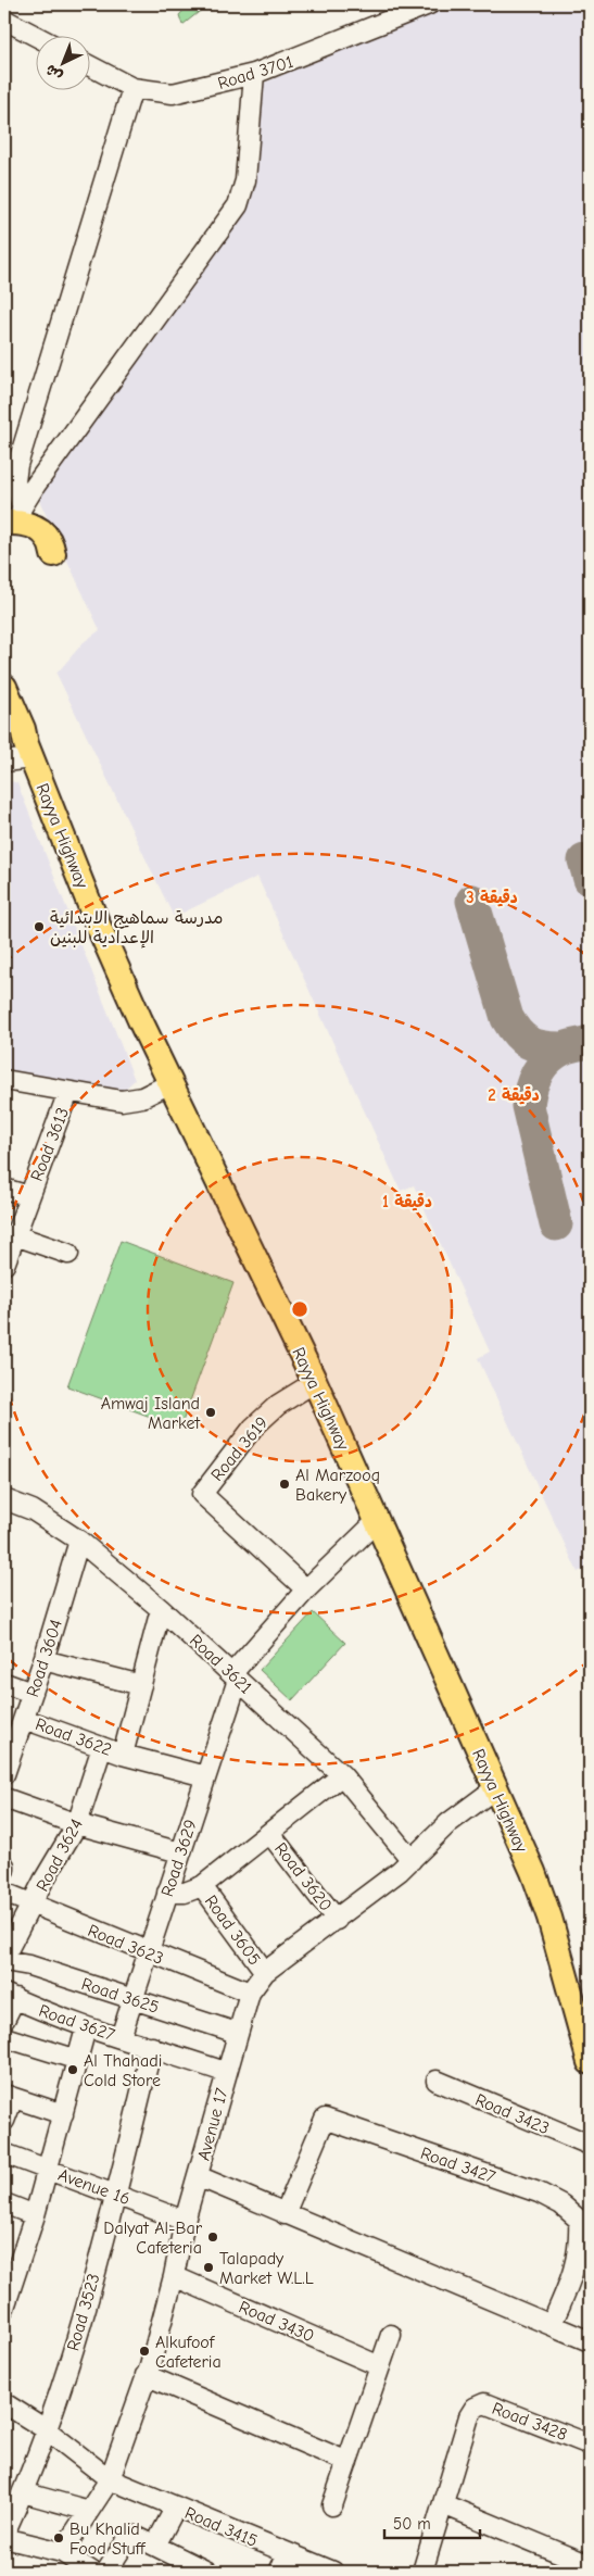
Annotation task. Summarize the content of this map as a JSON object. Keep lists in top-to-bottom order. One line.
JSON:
{"streets":{"main road":["Rayya Highway"],"street":["Road 3701","Road 3613","Road 3619","Road 3604","Road 3621","Road 3622","Road 3624","Road 3629","Road 3620","Road 3605","Road 3623","Road 3625","Road 3627","Road 3423","Avenue 17","Road 3427","Avenue 16","Road 3523","Road 3430","Road 3428","Road 3415"]},"crossings":[["Rayya Highway","Road 3613"],["Rayya Highway","Road 3619"],["Rayya Highway","Road 3629"],["Rayya Highway","Avenue 17"],["Road 3619","Road 3629"],["Road 3604","Road 3621"],["Road 3604","Road 3622"],["Road 3621","Road 3622"],["Road 3621","Road 3629"],["Road 3621","Road 3620"],["Road 3621","Avenue 17"],["Road 3622","Road 3624"],["Road 3622","Road 3629"],["Road 3624","Road 3623"],["Road 3629","Road 3620"],["Road 3629","Road 3623"],["Road 3629","Road 3625"],["Road 3629","Road 3627"],["Road 3620","Road 3605"],["Road 3620","Avenue 17"],["Road 3605","Avenue 17"],["Road 3623","Avenue 17"],["Road 3625","Avenue 17"],["Road 3627","Avenue 17"],["Avenue 17","Avenue 16"],["Avenue 17","Road 3430"],["Avenue 17","Road 3415"],["Avenue 16","Road 3523"],["Road 3523","Road 3415"]],"places":["مدرسة سماهيج الابتدائية الإعدادية للبنين","Amwaj Island Market","Al Marzooq Bakery","Al Thahadi Cold Store","Dalyat Al-Bar Cafeteria","Talapady Market W.L.L","Alkufoof Cafeteria","Bu Khalid Food Stuff"],"scale_bar":"50 m","north":"bottom left","rings":["3 دقيقة","2 دقيقة","1 دقيقة"]}
